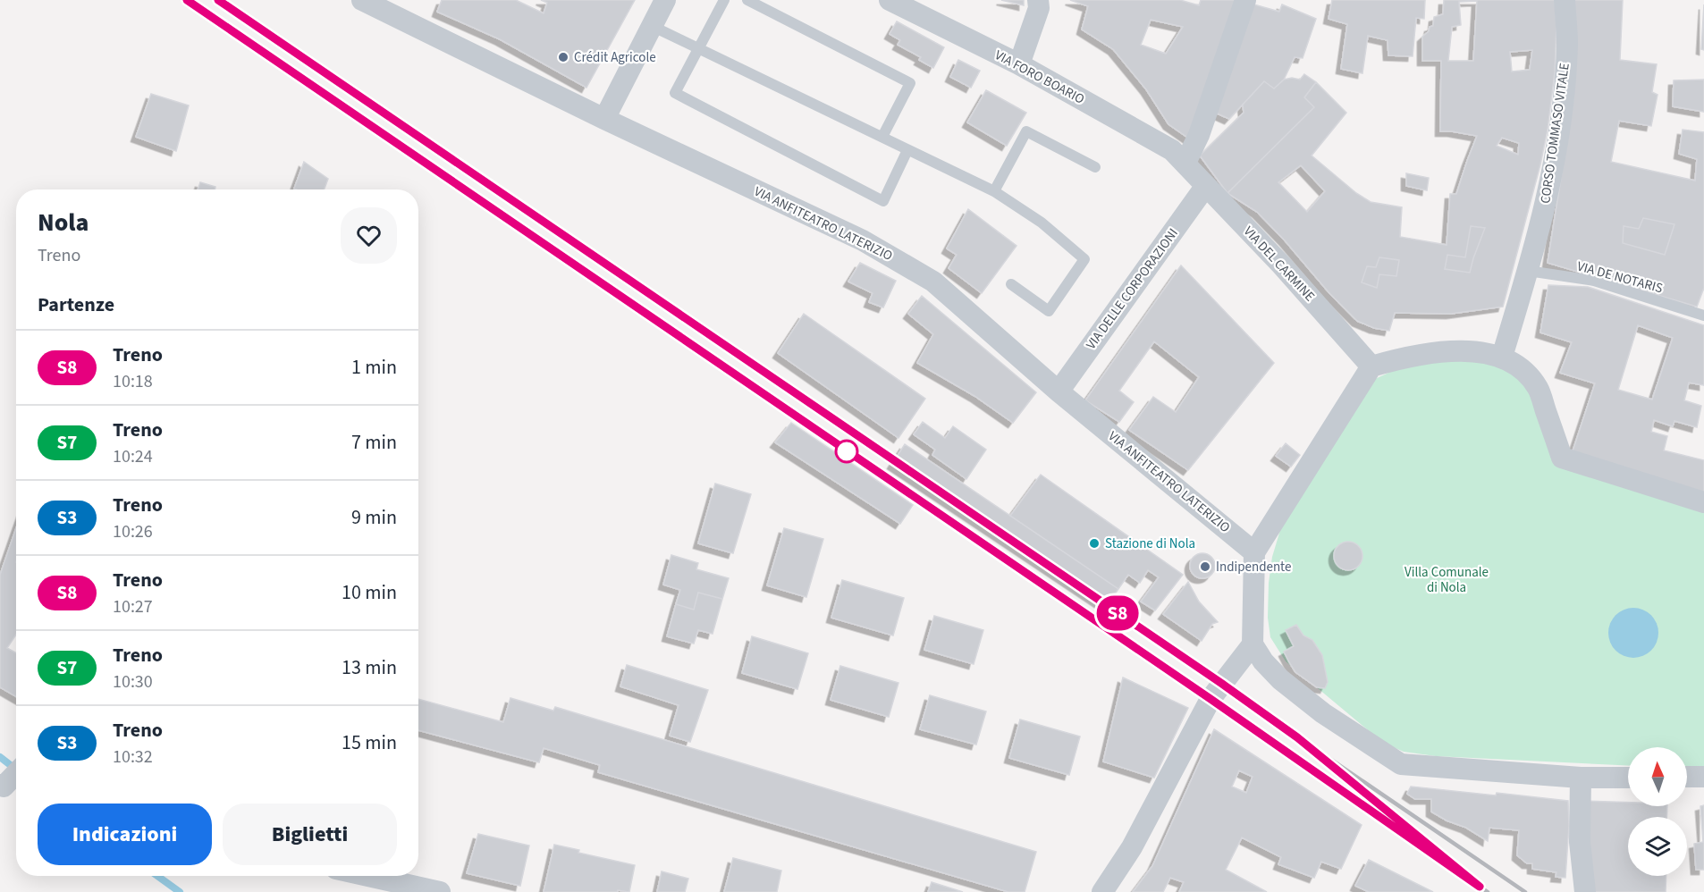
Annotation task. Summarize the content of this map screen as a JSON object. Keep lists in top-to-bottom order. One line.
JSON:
{"streets":{"street":["VIA FORO BOARIO","CORSO TOMMASO VITALE","VIA ANFITEATRO LATERIZIO","VIA DEL CARMINE","VIA DELLE CORPORAZIONI"],"lane":["VIA DE NOTARIS"]},"crossings":[["VIA FORO BOARIO","VIA DEL CARMINE"],["CORSO TOMMASO VITALE","VIA DE NOTARIS"],["VIA ANFITEATRO LATERIZIO","VIA DELLE CORPORAZIONI"],["VIA DEL CARMINE","VIA DELLE CORPORAZIONI"]],"parks":["Villa Comunale di Nola"],"places":["Crédit Agricole","Stazione di Nola","Indipendente"],"north":"top","page":{"on_map":"S8","heading":[["Nola","Treno"],"Partenze"],"list":[{"mark":"S8","name":"Treno","note":"10:18","value":"1 min"},{"mark":"S7","name":"Treno","note":"10:24","value":"7 min"},{"mark":"S3","name":"Treno","note":"10:26","value":"9 min"},{"mark":"S8","name":"Treno","note":"10:27","value":"10 min"},{"mark":"S7","name":"Treno","note":"10:30","value":"13 min"},{"mark":"S3","name":"Treno","note":"10:32","value":"15 min"}],"buttons":["Indicazioni","Biglietti"]}}
